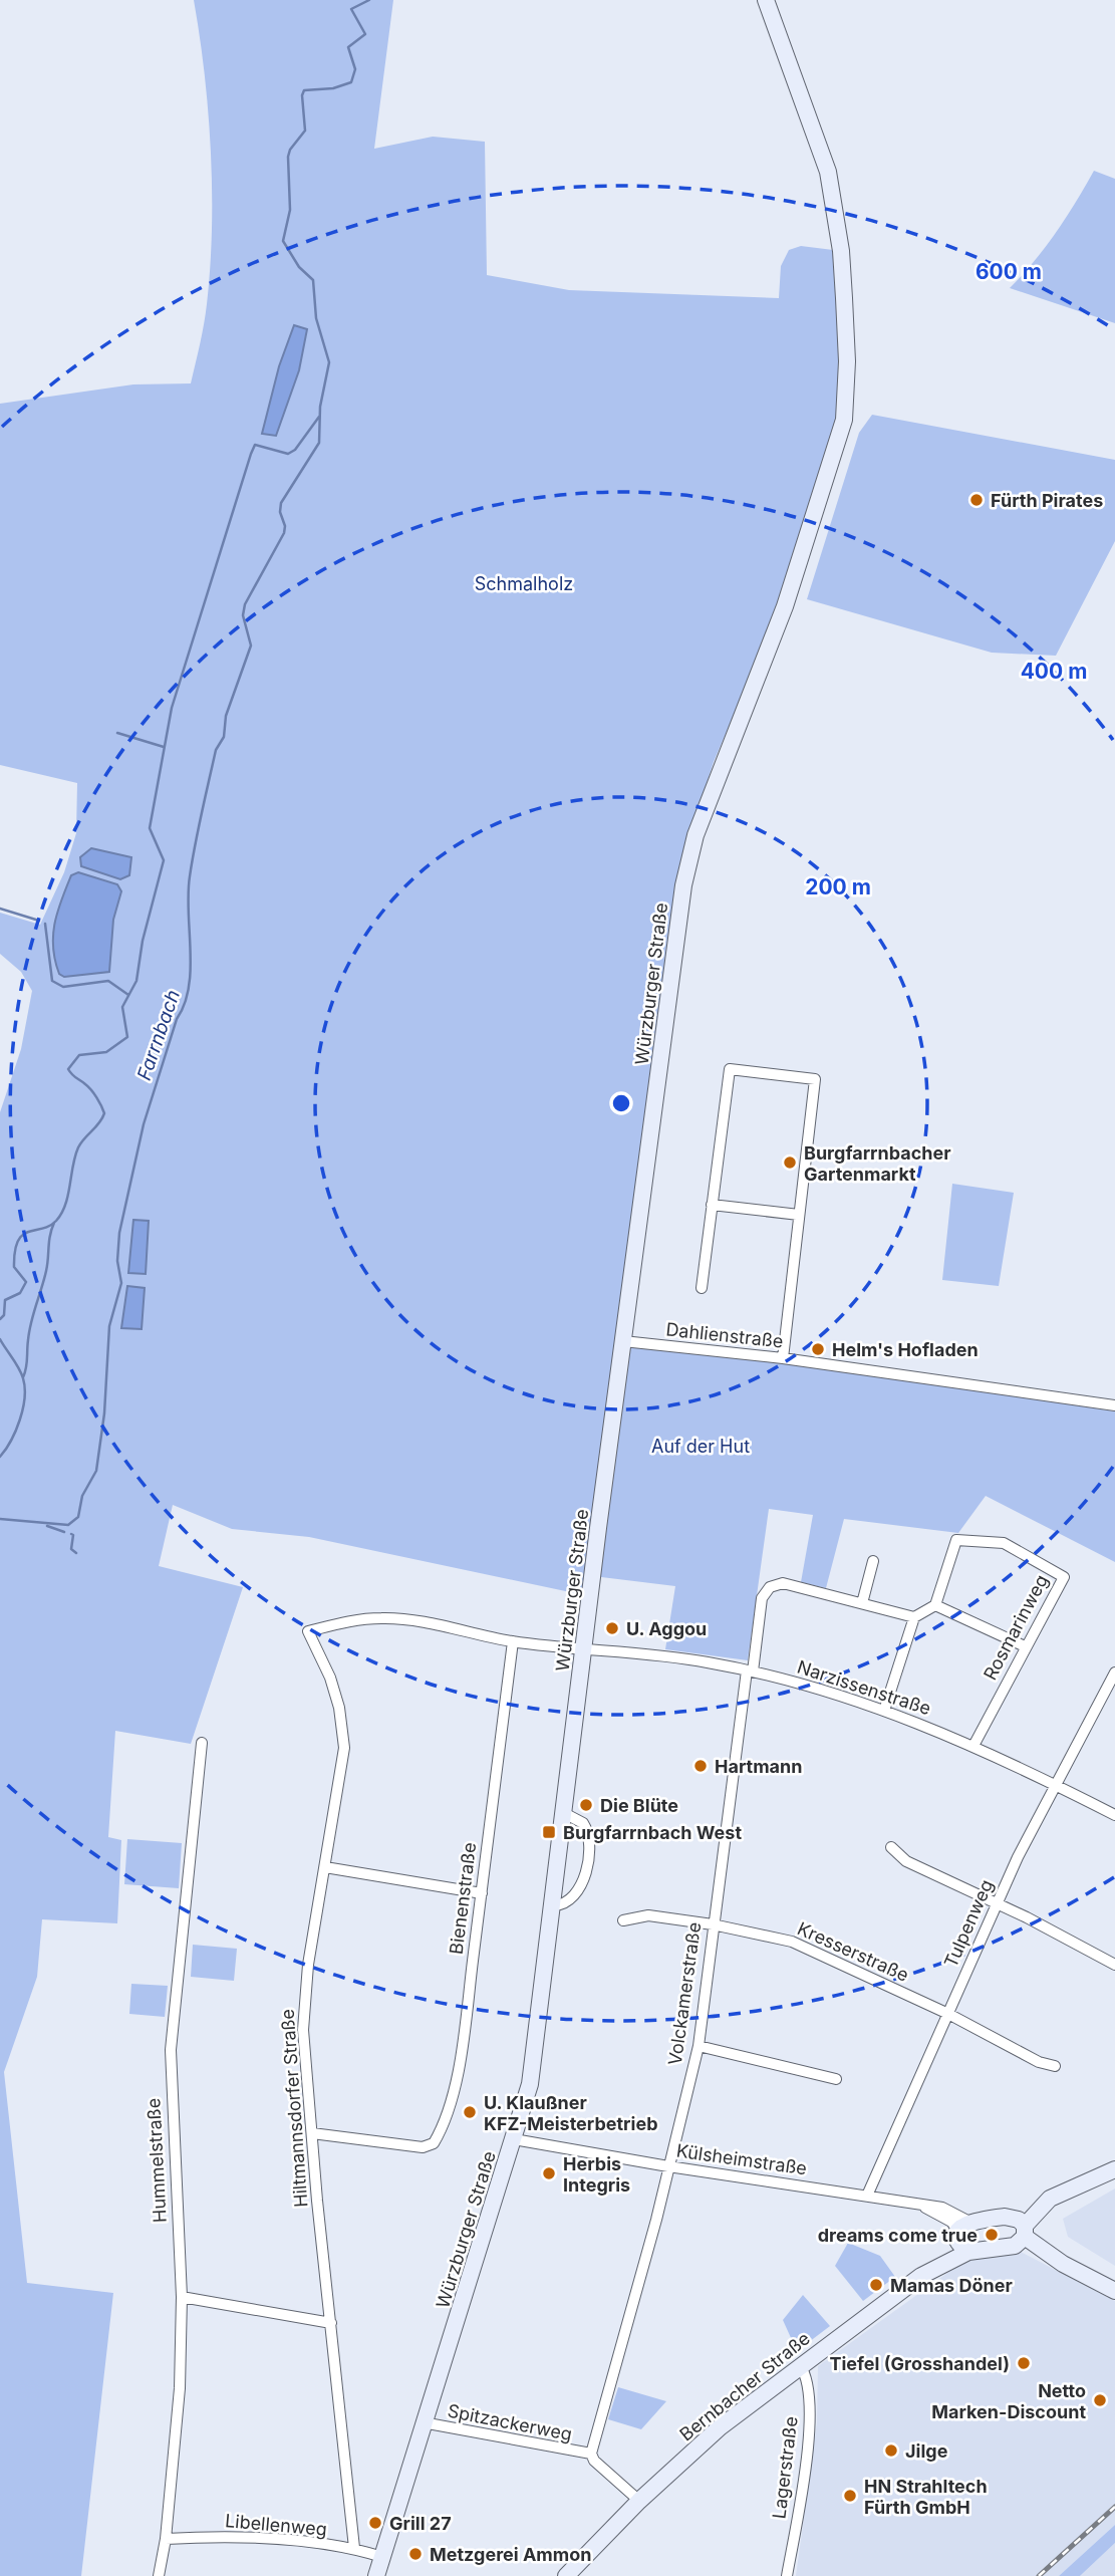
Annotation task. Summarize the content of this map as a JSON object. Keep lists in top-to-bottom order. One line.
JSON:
{"streets":{"street":["Würzburger Straße","Dahlienstraße","Rosmarinweg","Narzissenstraße","Bienenstraße","Tulpenweg","Kresserstraße","Volckamerstraße","Hiltmannsdorfer Straße","Külsheimstraße","Hummelstraße","Bernbacher Straße","Spitzackerweg","Lagerstraße","Libellenweg"]},"crossings":[["Würzburger Straße","Dahlienstraße"],["Würzburger Straße","Narzissenstraße"],["Würzburger Straße","Külsheimstraße"],["Würzburger Straße","Spitzackerweg"],["Würzburger Straße","Libellenweg"],["Rosmarinweg","Narzissenstraße"],["Narzissenstraße","Bienenstraße"],["Narzissenstraße","Tulpenweg"],["Narzissenstraße","Volckamerstraße"],["Narzissenstraße","Hiltmannsdorfer Straße"],["Bienenstraße","Hiltmannsdorfer Straße"],["Tulpenweg","Kresserstraße"],["Tulpenweg","Külsheimstraße"],["Kresserstraße","Volckamerstraße"],["Volckamerstraße","Külsheimstraße"],["Volckamerstraße","Spitzackerweg"],["Hiltmannsdorfer Straße","Libellenweg"],["Külsheimstraße","Bernbacher Straße"],["Hummelstraße","Libellenweg"],["Bernbacher Straße","Lagerstraße"]],"water":["Farrnbach"],"parks":["Schmalholz","Auf der Hut"],"places":{"other":["Fürth Pirates","Burgfarrnbacher Gartenmarkt","Helm's Hofladen","U. Aggou","Hartmann","Die Blüte","U. Klaußner KFZ-Meisterbetrieb","Herbis Integris","dreams come true","Mamas Döner","Tiefel (Grosshandel)","Netto Marken-Discount","Jilge","HN Strahltech Fürth GmbH","Grill 27","Metzgerei Ammon"],"transit":["Burgfarrnbach West"]},"rings":["600 m","400 m","200 m"]}
